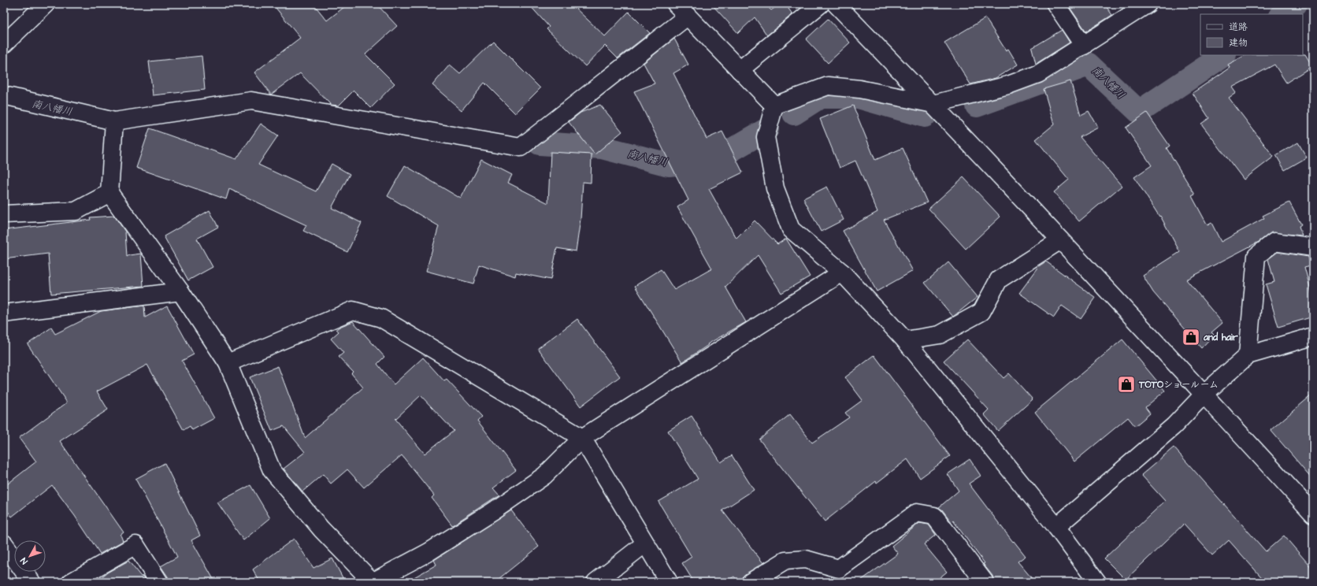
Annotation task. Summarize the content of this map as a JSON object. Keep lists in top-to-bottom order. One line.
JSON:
{"water":["南八幡川"],"places":{"shop":["and hair","TOTOショールーム"]},"legend":["道路","建物"],"north":"bottom left"}
